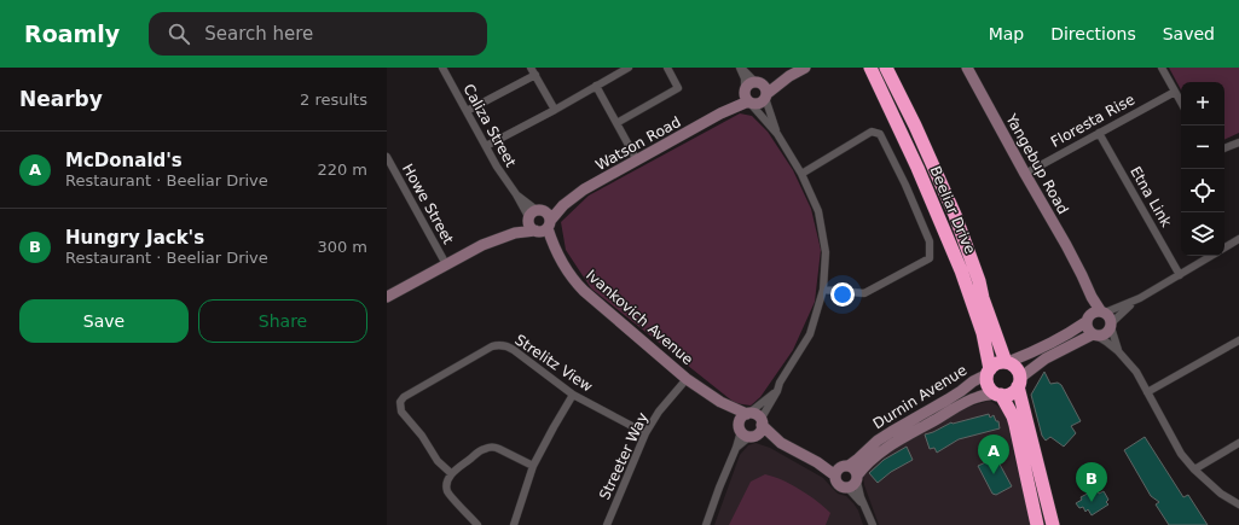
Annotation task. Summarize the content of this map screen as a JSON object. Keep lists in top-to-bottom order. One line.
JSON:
{"streets":{"highway":["Beeliar Drive"],"street":["Floresta Rise","Caliza Street","Watson Road","Yangebup Road","Etna Link","Howe Street","Ivankovich Avenue","Strelitz View","Durnin Avenue","Streeter Way"]},"crossings":[["Floresta Rise","Yangebup Road"],["Floresta Rise","Etna Link"],["Caliza Street","Watson Road"],["Caliza Street","Ivankovich Avenue"],["Watson Road","Howe Street"],["Watson Road","Ivankovich Avenue"],["Beeliar Drive","Durnin Avenue"],["Ivankovich Avenue","Streeter Way"],["Strelitz View","Streeter Way"]],"page":{"header":"Roamly","search":"Search here","nav":["Map","Directions","Saved"],"heading":["Nearby","2 results"],"map_buttons":["+","−"],"list":[{"mark":"A","name":"McDonald's","note":"Restaurant · Beeliar Drive","value":"220 m"},{"mark":"B","name":"Hungry Jack's","note":"Restaurant · Beeliar Drive","value":"300 m"}],"buttons":["Save","Share"],"pins":["A","B"]}}
